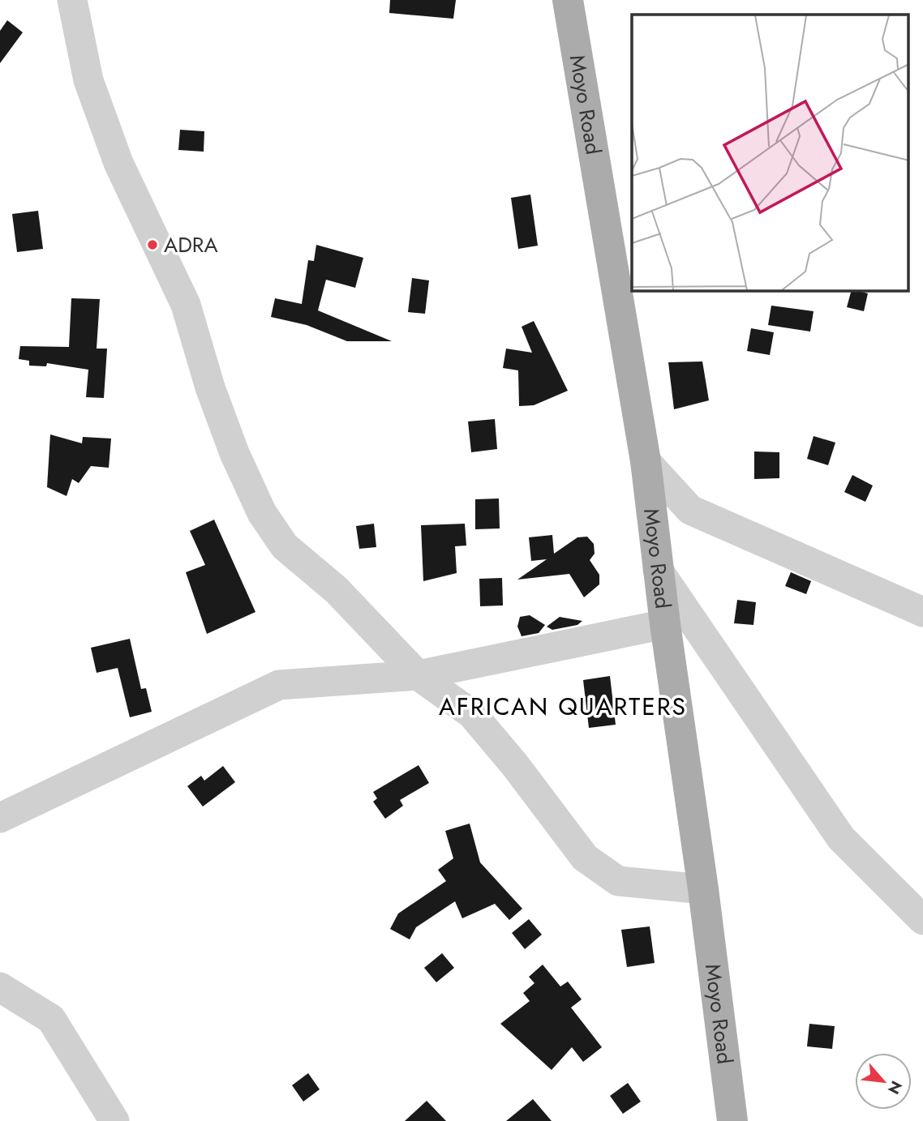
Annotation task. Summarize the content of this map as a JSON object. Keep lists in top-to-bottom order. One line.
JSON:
{"streets":{"main road":["Moyo Road"]},"districts":["AFRICAN QUARTERS"],"places":["ADRA"],"north":"bottom right"}
